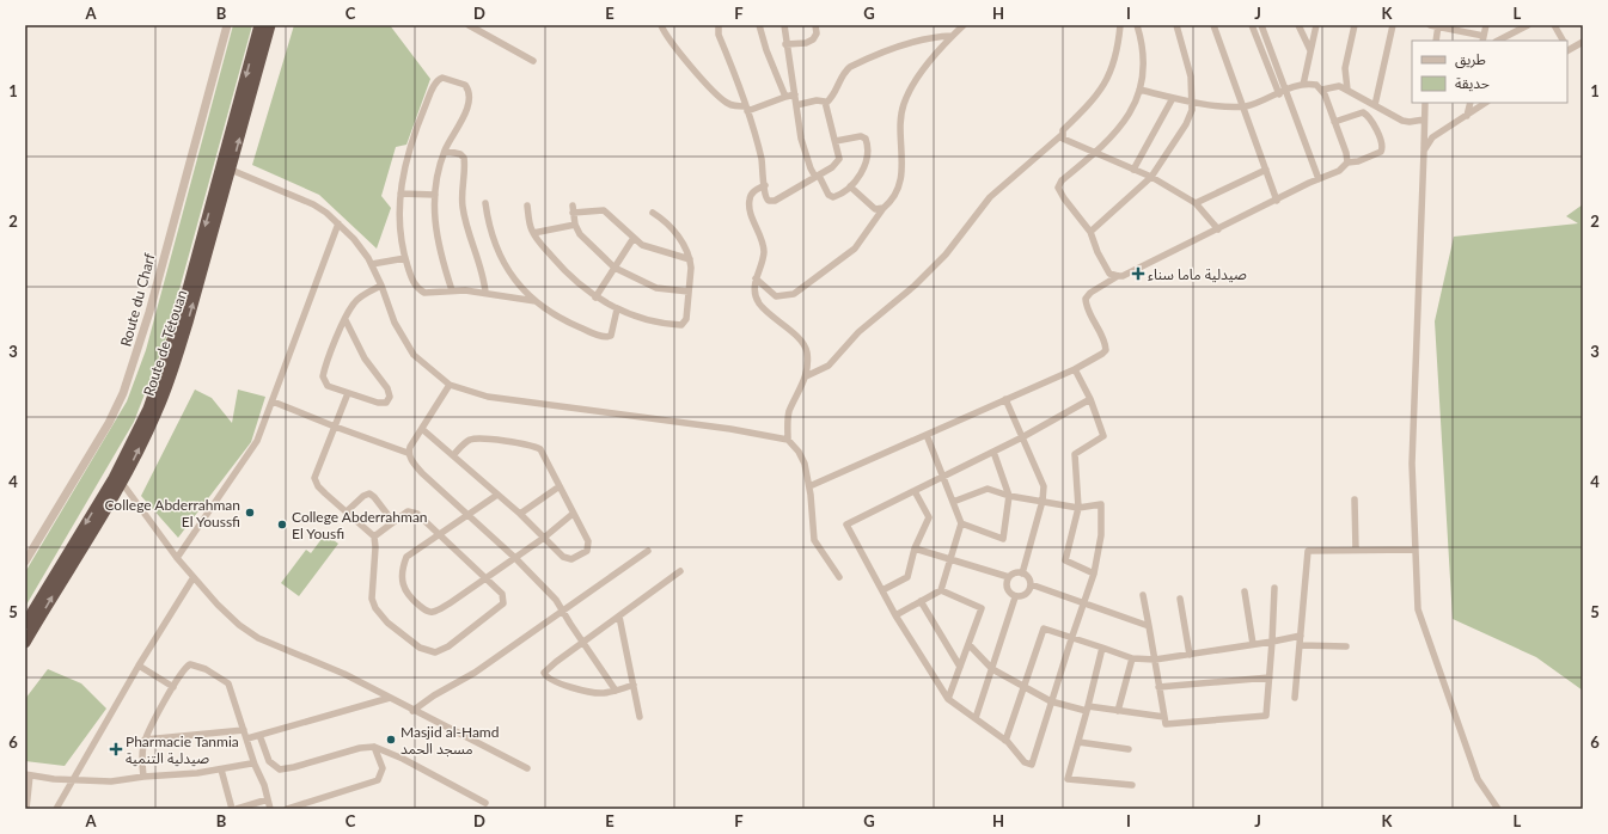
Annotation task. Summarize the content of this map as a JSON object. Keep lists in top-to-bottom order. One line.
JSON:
{"streets":{"highway":["Route de Tétouan"],"street":["Route du Charf"]},"places":{"health":["صيدلية ماما سناء","Pharmacie Tanmia صيدلية التنمية"],"other":["College Abderrahman El Youssfi","College Abderrahman El Yousfi","Masjid al-Hamd مسجد الحمد"]},"legend":["طريق","حديقة"],"grid":{"columns":["A","B","C","D","E","F","G","H","I","J","K","L"],"rows":["1","2","3","4","5","6"]}}
